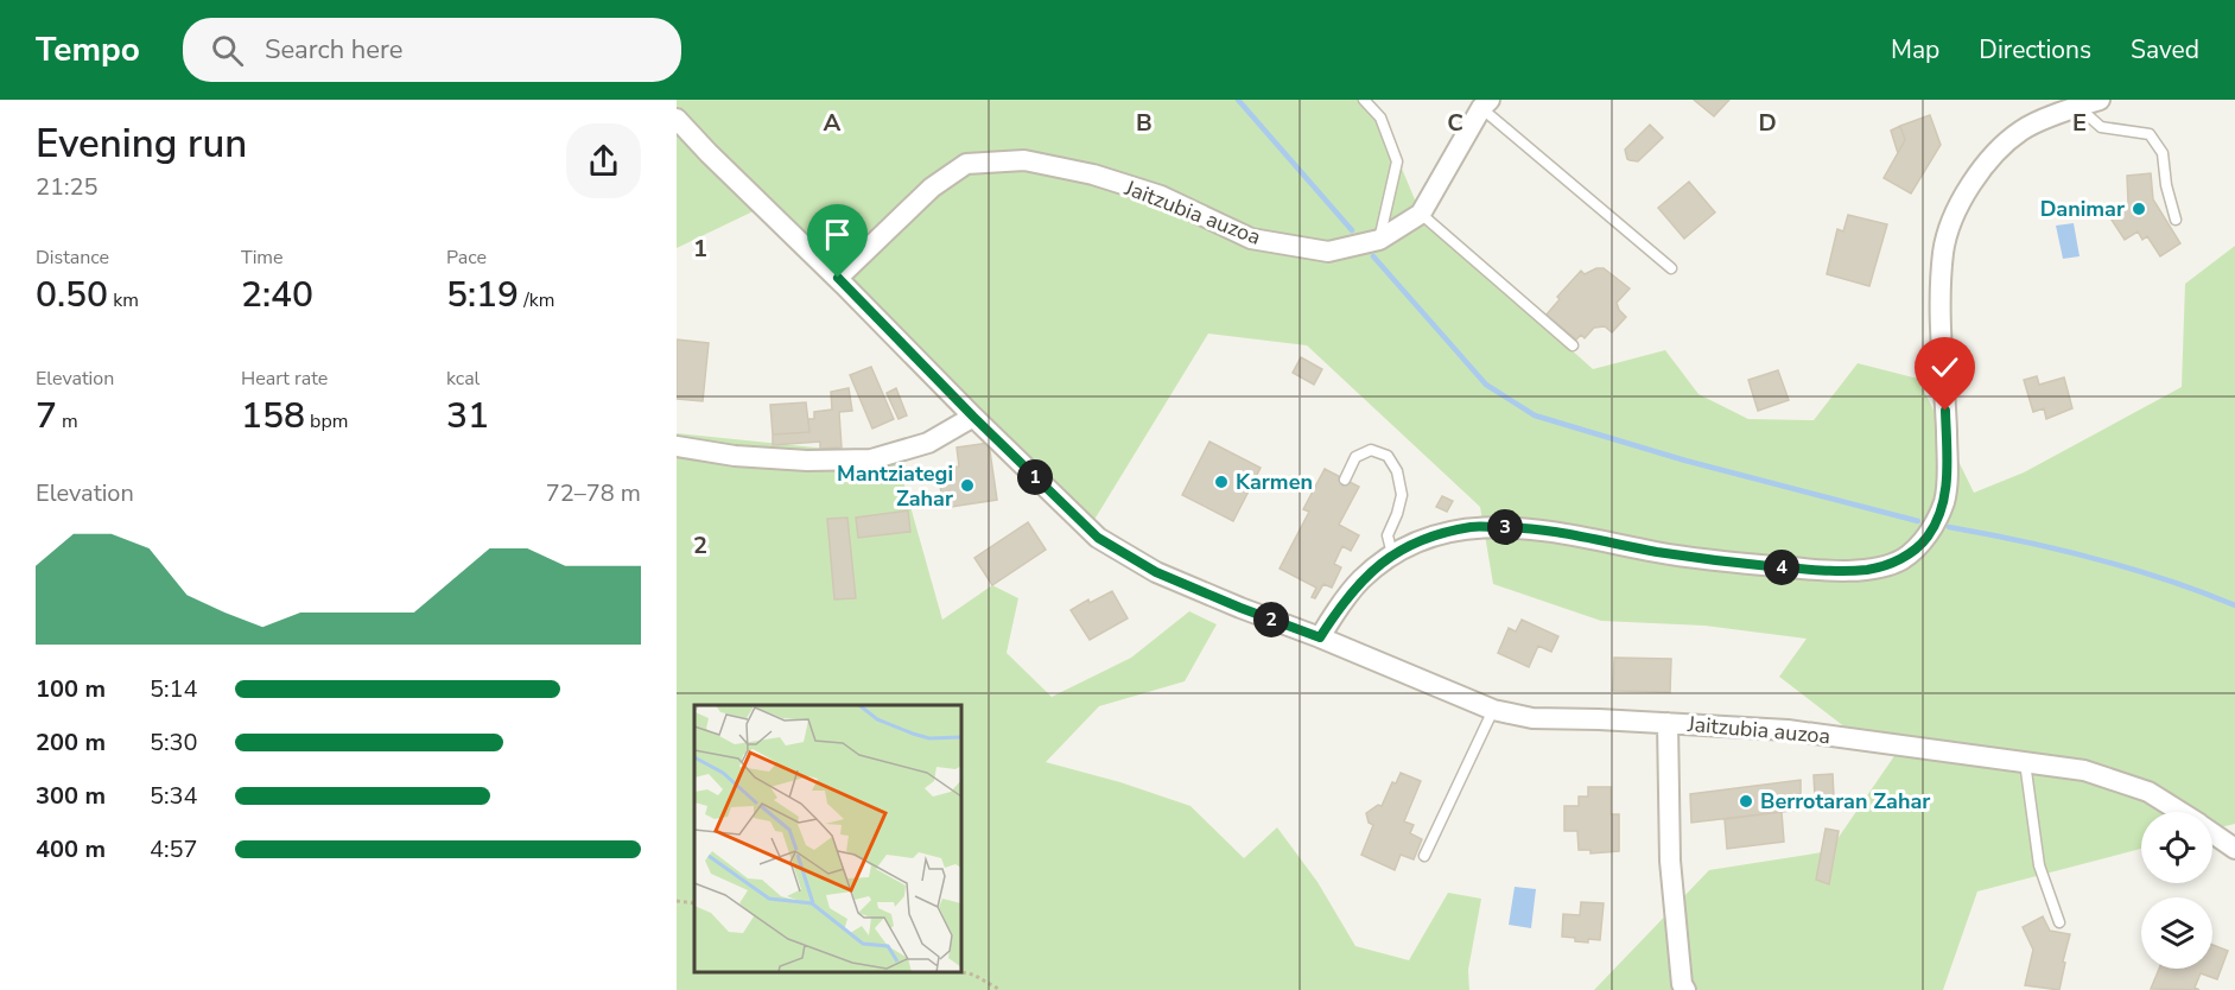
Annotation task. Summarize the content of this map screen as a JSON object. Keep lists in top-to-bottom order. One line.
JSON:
{"streets":{"street":["Jaitzubia auzoa"]},"places":["Danimar","Karmen","Mantziategi Zahar","Berrotaran Zahar"],"page":{"header":"Tempo","search":"Search here","nav":["Map","Directions","Saved"],"heading":["Evening run","21:25"],"stats":[["Distance","0.50 km"],["Time","2:40"],["Pace","5:19 /km"],["Elevation","7 m"],["Heart rate","158 bpm"],["kcal","31"]],"pins":["1","3","4","2"],"chart":["Elevation","72–78 m"],"list":[{"name":"100 m","note":"5:14"},{"name":"200 m","note":"5:30"},{"name":"300 m","note":"5:34"},{"name":"400 m","note":"4:57"}]},"grid":{"columns":["A","B","C","D","E"],"rows":["1","2"]}}
